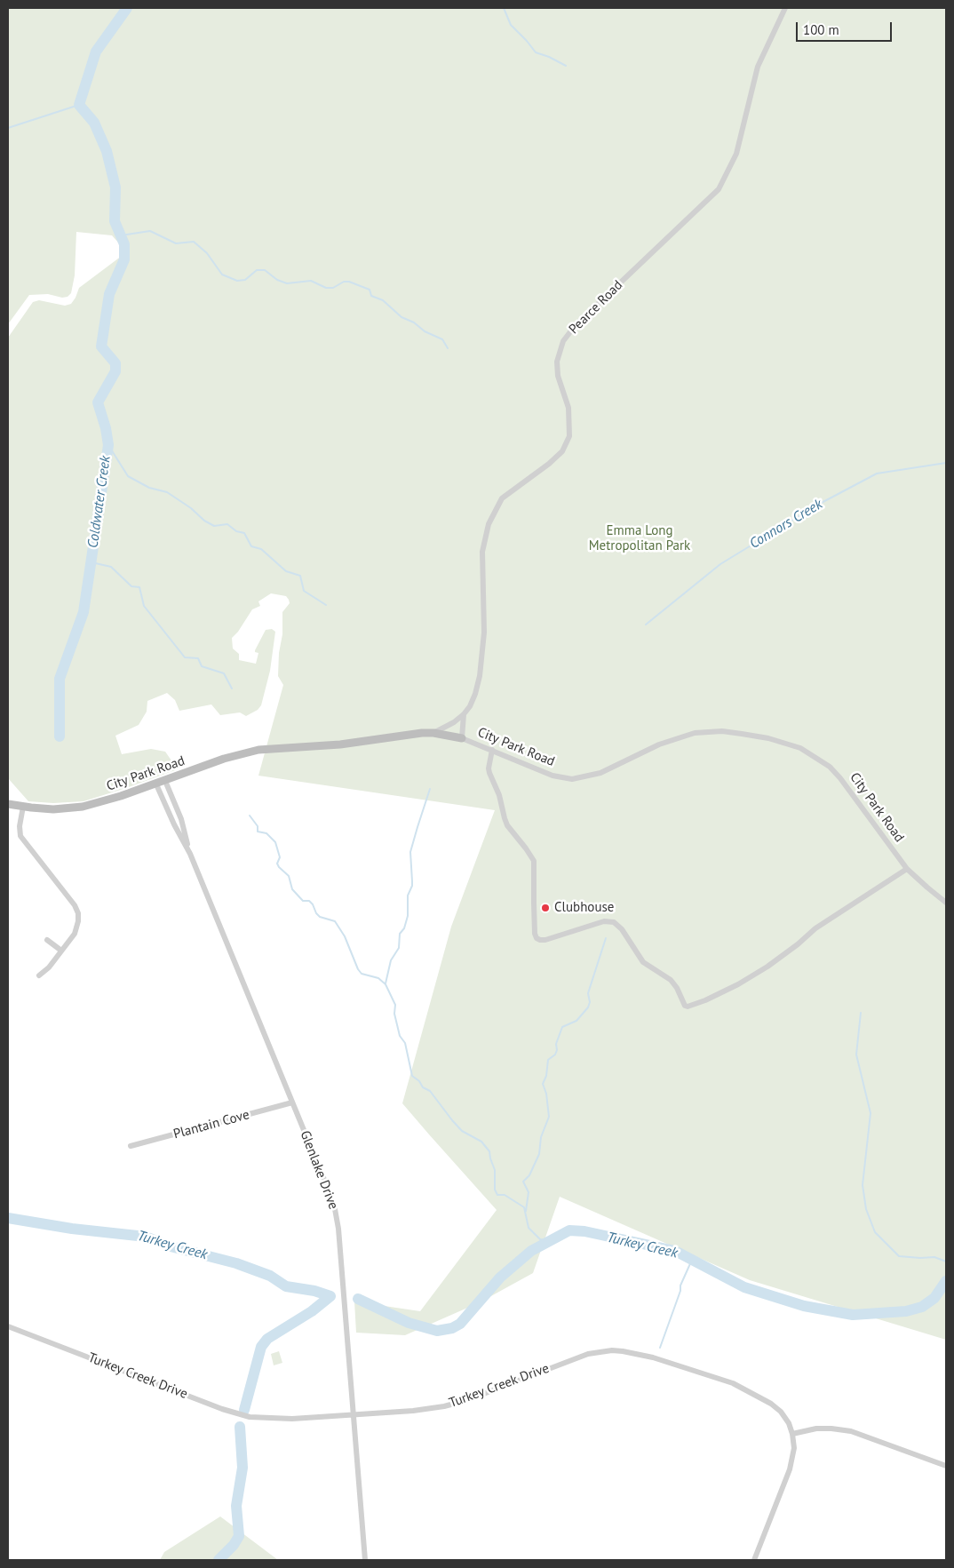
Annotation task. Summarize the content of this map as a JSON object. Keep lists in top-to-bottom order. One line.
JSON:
{"streets":{"street":["Pearce Road","City Park Road","Plantain Cove","Glenlake Drive","Turkey Creek Drive"]},"crossings":[["Pearce Road","City Park Road"],["City Park Road","Glenlake Drive"],["Plantain Cove","Glenlake Drive"],["Glenlake Drive","Turkey Creek Drive"]],"water":["Coldwater Creek","Connors Creek","Turkey Creek"],"parks":["Emma Long Metropolitan Park"],"places":["Clubhouse"],"scale_bar":"100 m"}
